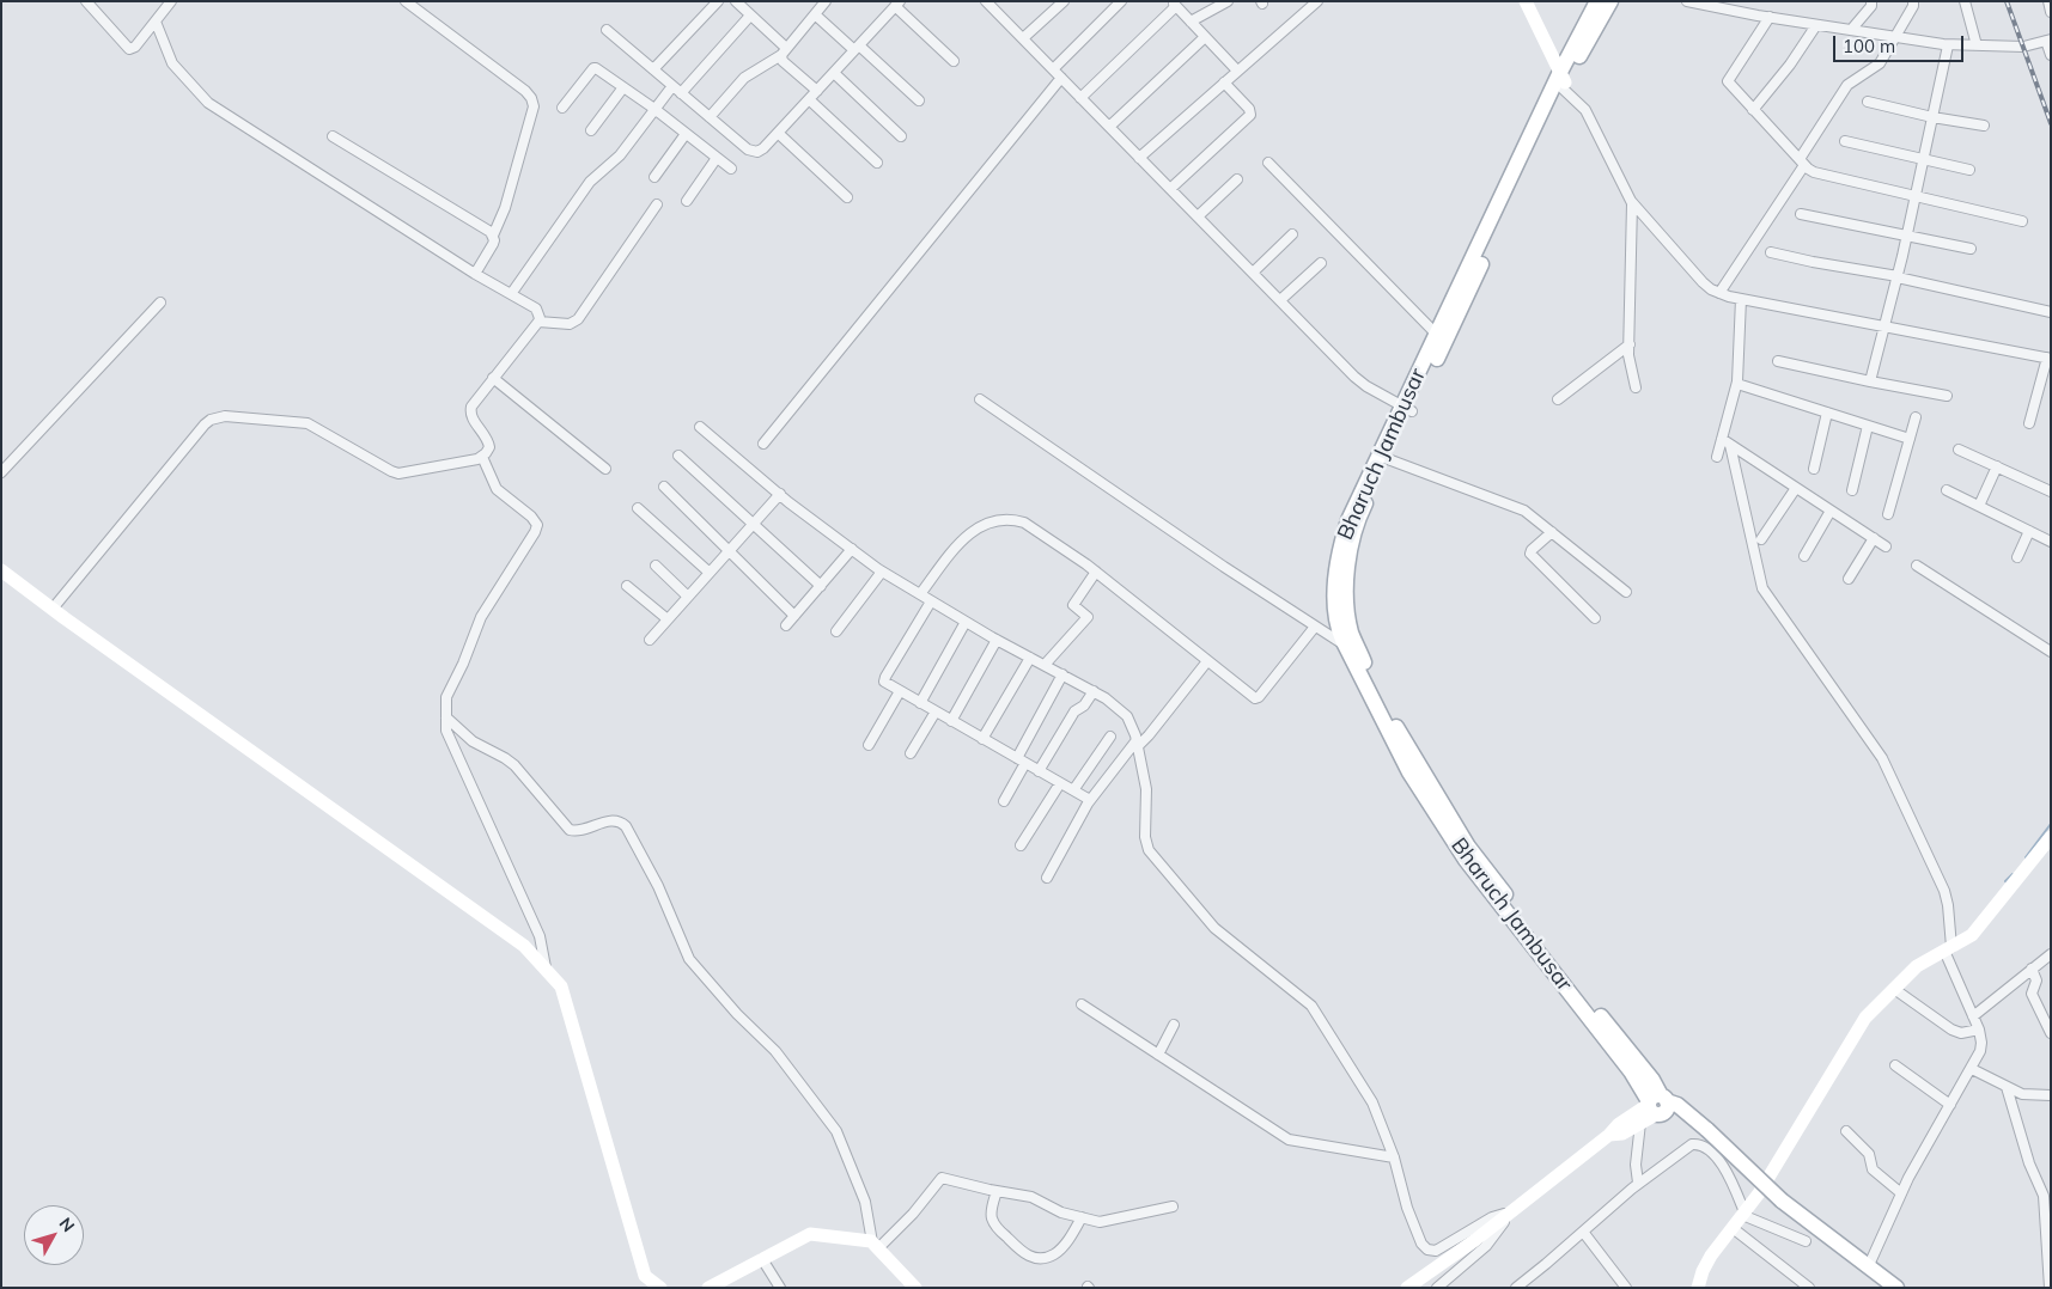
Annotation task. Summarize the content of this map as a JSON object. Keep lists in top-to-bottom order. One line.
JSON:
{"streets":{"main road":["Bharuch Jambusar"]},"scale_bar":"100 m","north":"top right"}
